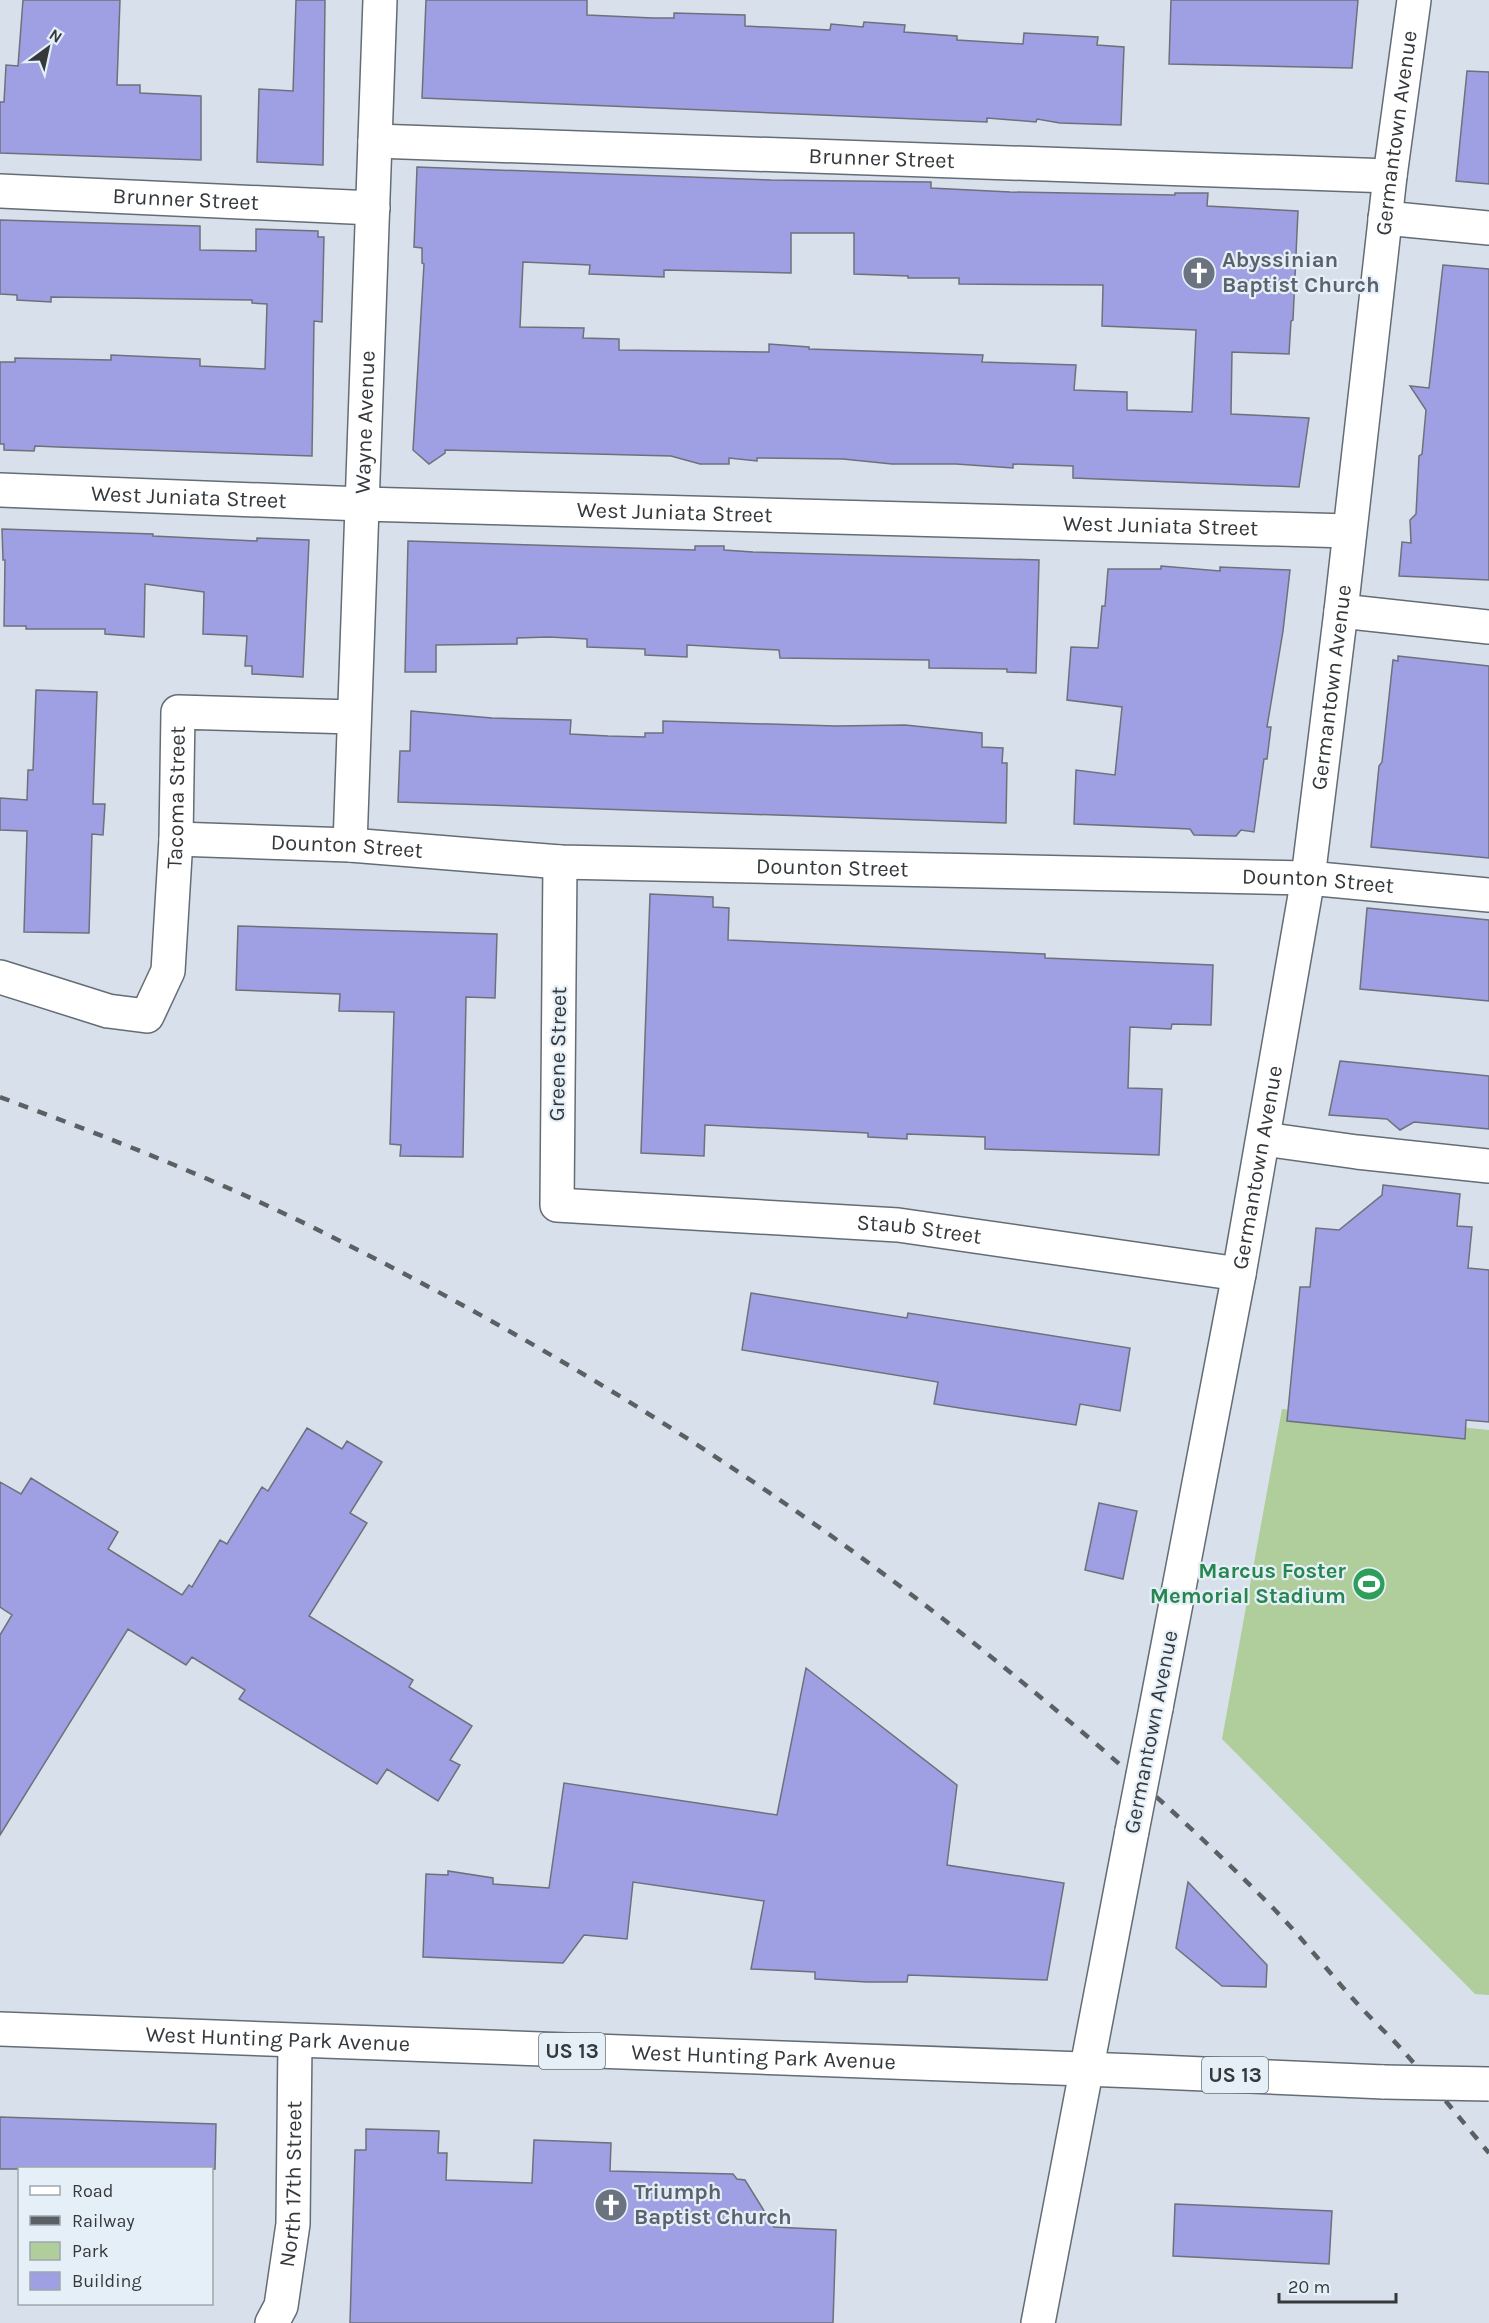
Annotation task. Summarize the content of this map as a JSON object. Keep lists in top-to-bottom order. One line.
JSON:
{"streets":{"street":["Germantown Avenue","Brunner Street","Wayne Avenue","West Juniata Street","Tacoma Street","Dounton Street","Greene Street","Staub Street","West Hunting Park Avenue","US 13","North 17th Street"]},"crossings":[["Germantown Avenue","Brunner Street"],["Germantown Avenue","West Juniata Street"],["Germantown Avenue","Dounton Street"],["Germantown Avenue","Staub Street"],["Germantown Avenue","West Hunting Park Avenue"],["Brunner Street","Wayne Avenue"],["Wayne Avenue","West Juniata Street"],["Wayne Avenue","Tacoma Street"],["Wayne Avenue","Dounton Street"],["Tacoma Street","Dounton Street"],["Dounton Street","Greene Street"],["Greene Street","Staub Street"],["West Hunting Park Avenue","North 17th Street"]],"places":{"church":["Abyssinian Baptist Church","Triumph Baptist Church"],"sports":["Marcus Foster Memorial Stadium"]},"legend":["Road","Railway","Park","Building"],"scale_bar":"20 m","north":"top right"}
